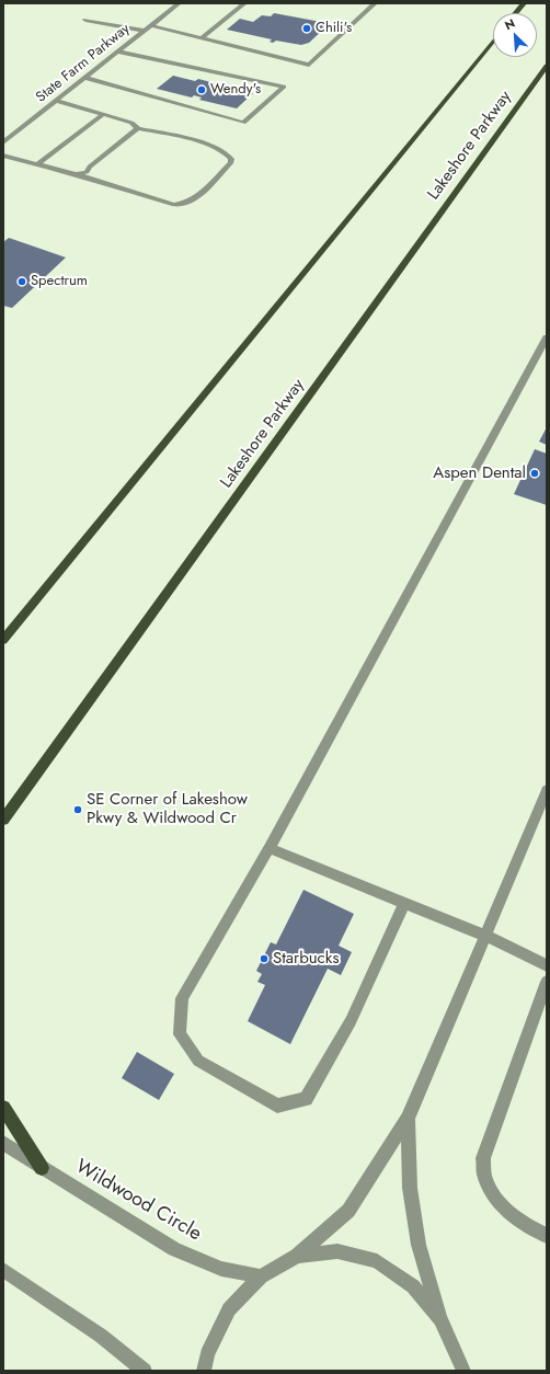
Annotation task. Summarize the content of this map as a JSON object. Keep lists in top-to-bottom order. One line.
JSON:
{"streets":{"main road":["Lakeshore Parkway"],"street":["State Farm Parkway","Wildwood Circle"]},"places":["Chili's","Wendy's","Spectrum","Aspen Dental","SE Corner of Lakeshow Pkwy & Wildwood Cr","Starbucks"],"north":"top left"}
